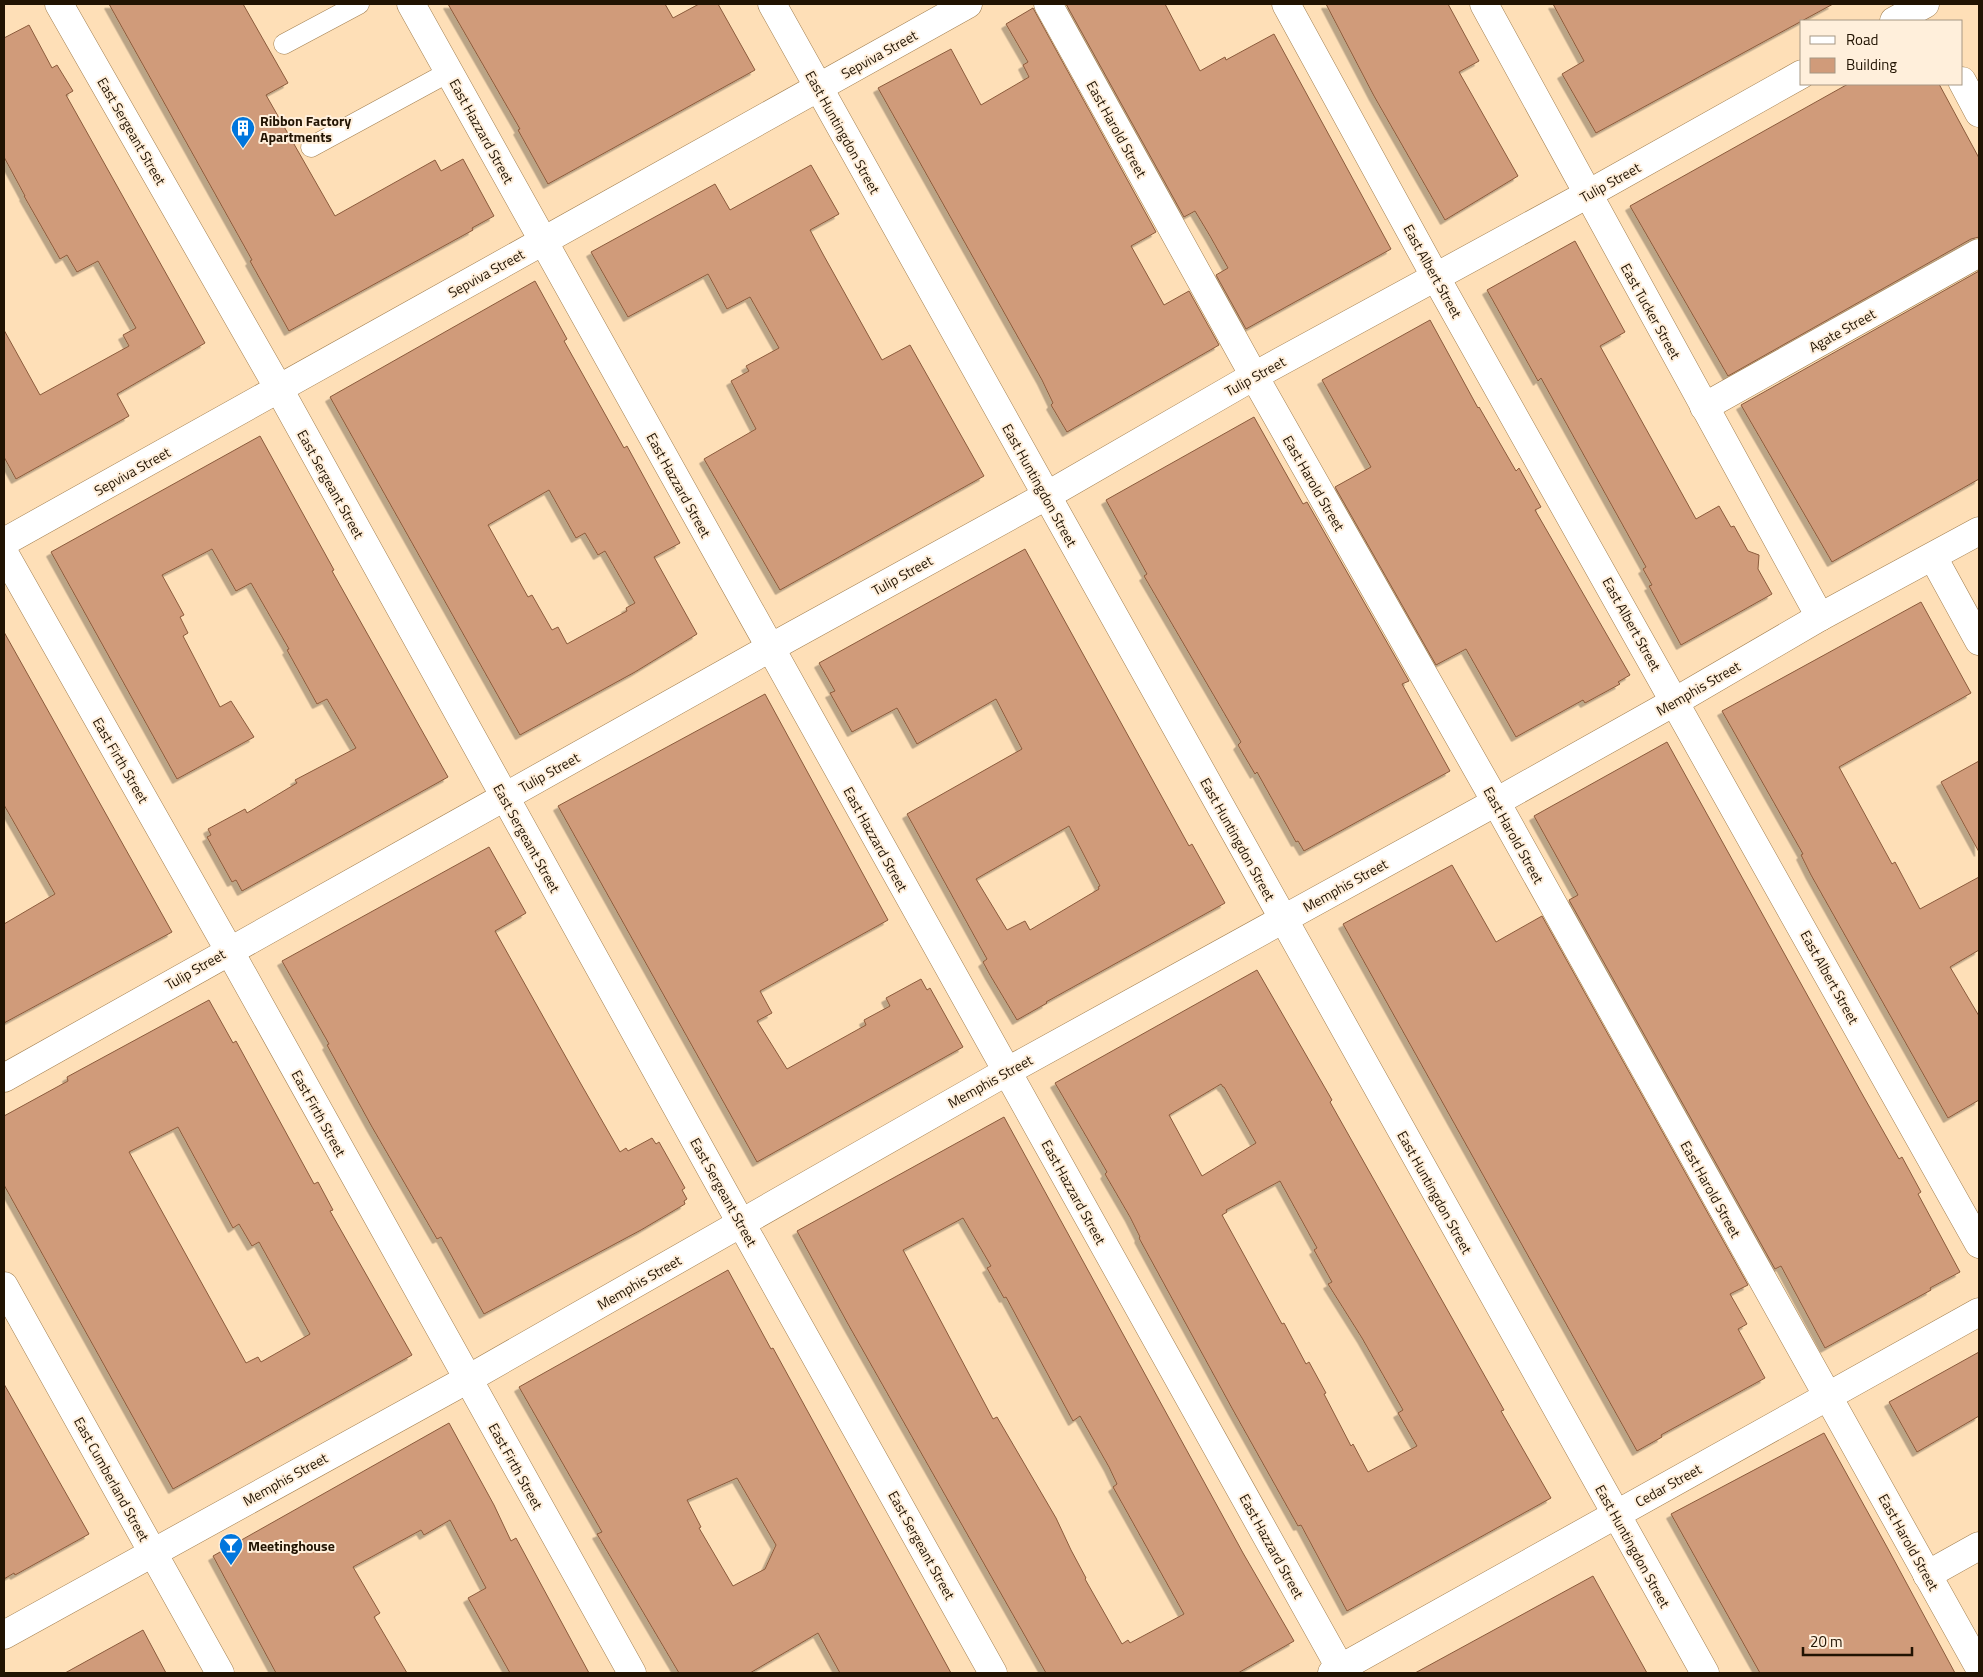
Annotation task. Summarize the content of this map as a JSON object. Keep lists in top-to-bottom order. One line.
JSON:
{"streets":{"street":["Sepviva Street","East Harold Street","East Sergeant Street","East Hazzard Street","East Huntingdon Street","Tulip Street","East Albert Street","East Tucker Street","Agate Street","Memphis Street","East Firth Street","East Cumberland Street","Cedar Street"]},"crossings":[["Sepviva Street","East Sergeant Street"],["Sepviva Street","East Hazzard Street"],["Sepviva Street","East Huntingdon Street"],["East Harold Street","Tulip Street"],["East Harold Street","Memphis Street"],["East Harold Street","Cedar Street"],["East Sergeant Street","Tulip Street"],["East Sergeant Street","Memphis Street"],["East Hazzard Street","Tulip Street"],["East Hazzard Street","Memphis Street"],["East Hazzard Street","Cedar Street"],["East Huntingdon Street","Tulip Street"],["East Huntingdon Street","Memphis Street"],["East Huntingdon Street","Cedar Street"],["Tulip Street","East Albert Street"],["Tulip Street","East Tucker Street"],["Tulip Street","East Firth Street"],["East Albert Street","Memphis Street"],["East Tucker Street","Agate Street"],["East Tucker Street","Memphis Street"],["Memphis Street","East Firth Street"],["Memphis Street","East Cumberland Street"]],"places":{"building":["Ribbon Factory Apartments"],"bar":["Meetinghouse"]},"legend":["Road","Building"],"scale_bar":"20 m"}
